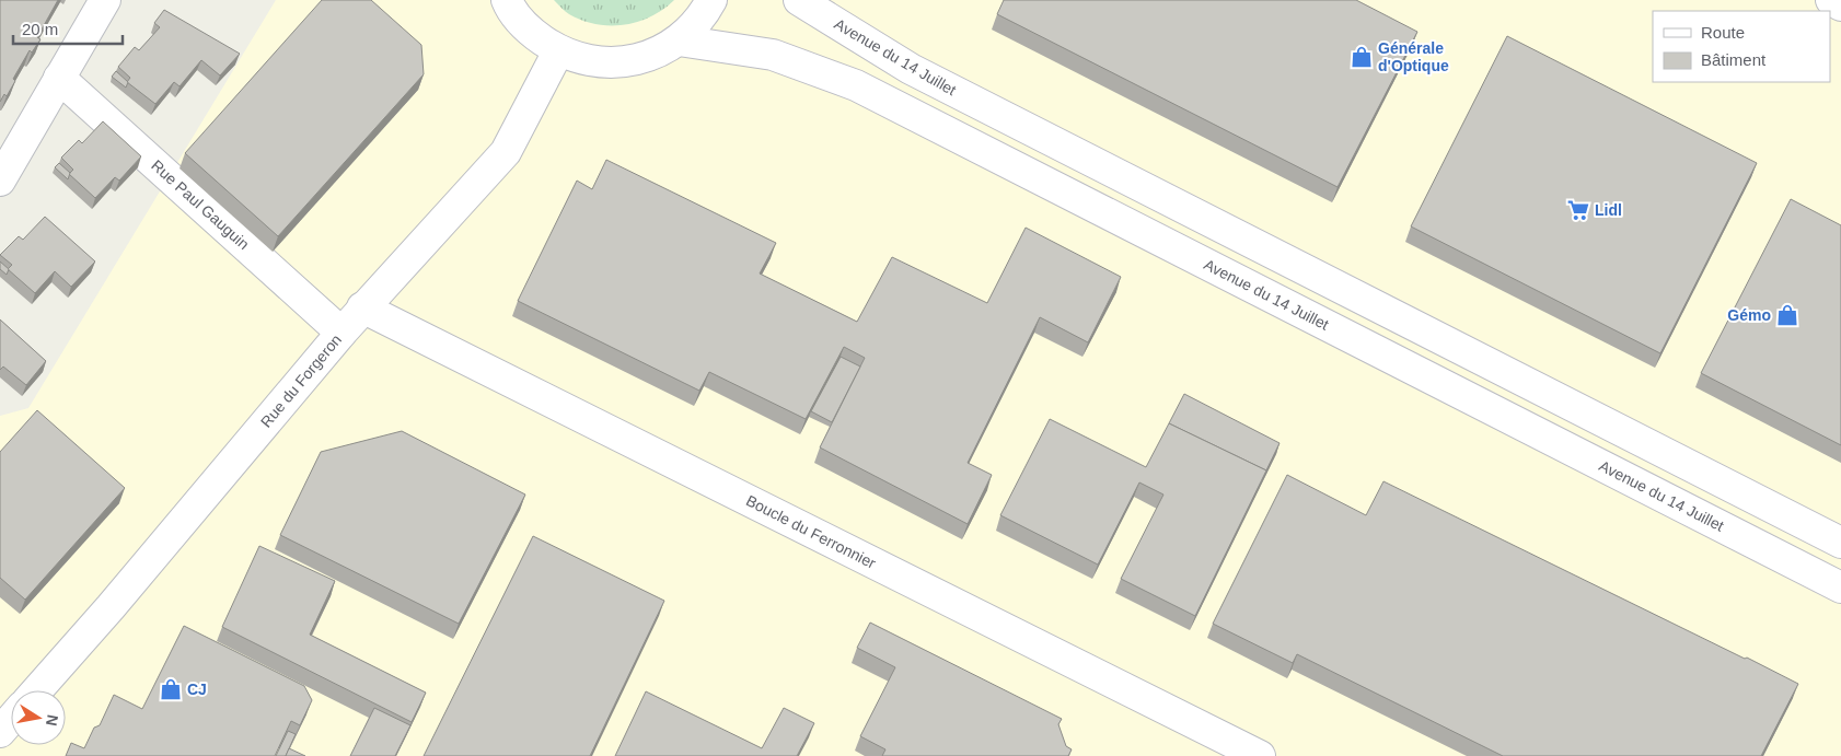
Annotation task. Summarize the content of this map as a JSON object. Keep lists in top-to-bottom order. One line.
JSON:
{"streets":{"main road":["Avenue du 14 Juillet","Rue Paul Gauguin","Rue du Forgeron","Boucle du Ferronnier"]},"crossings":[["Rue Paul Gauguin","Rue du Forgeron"],["Rue du Forgeron","Boucle du Ferronnier"]],"places":{"shop":["Générale d'Optique","Gémo","CJ"],"supermarket":["Lidl"]},"legend":["Route","Bâtiment"],"scale_bar":"20 m","north":"right"}
